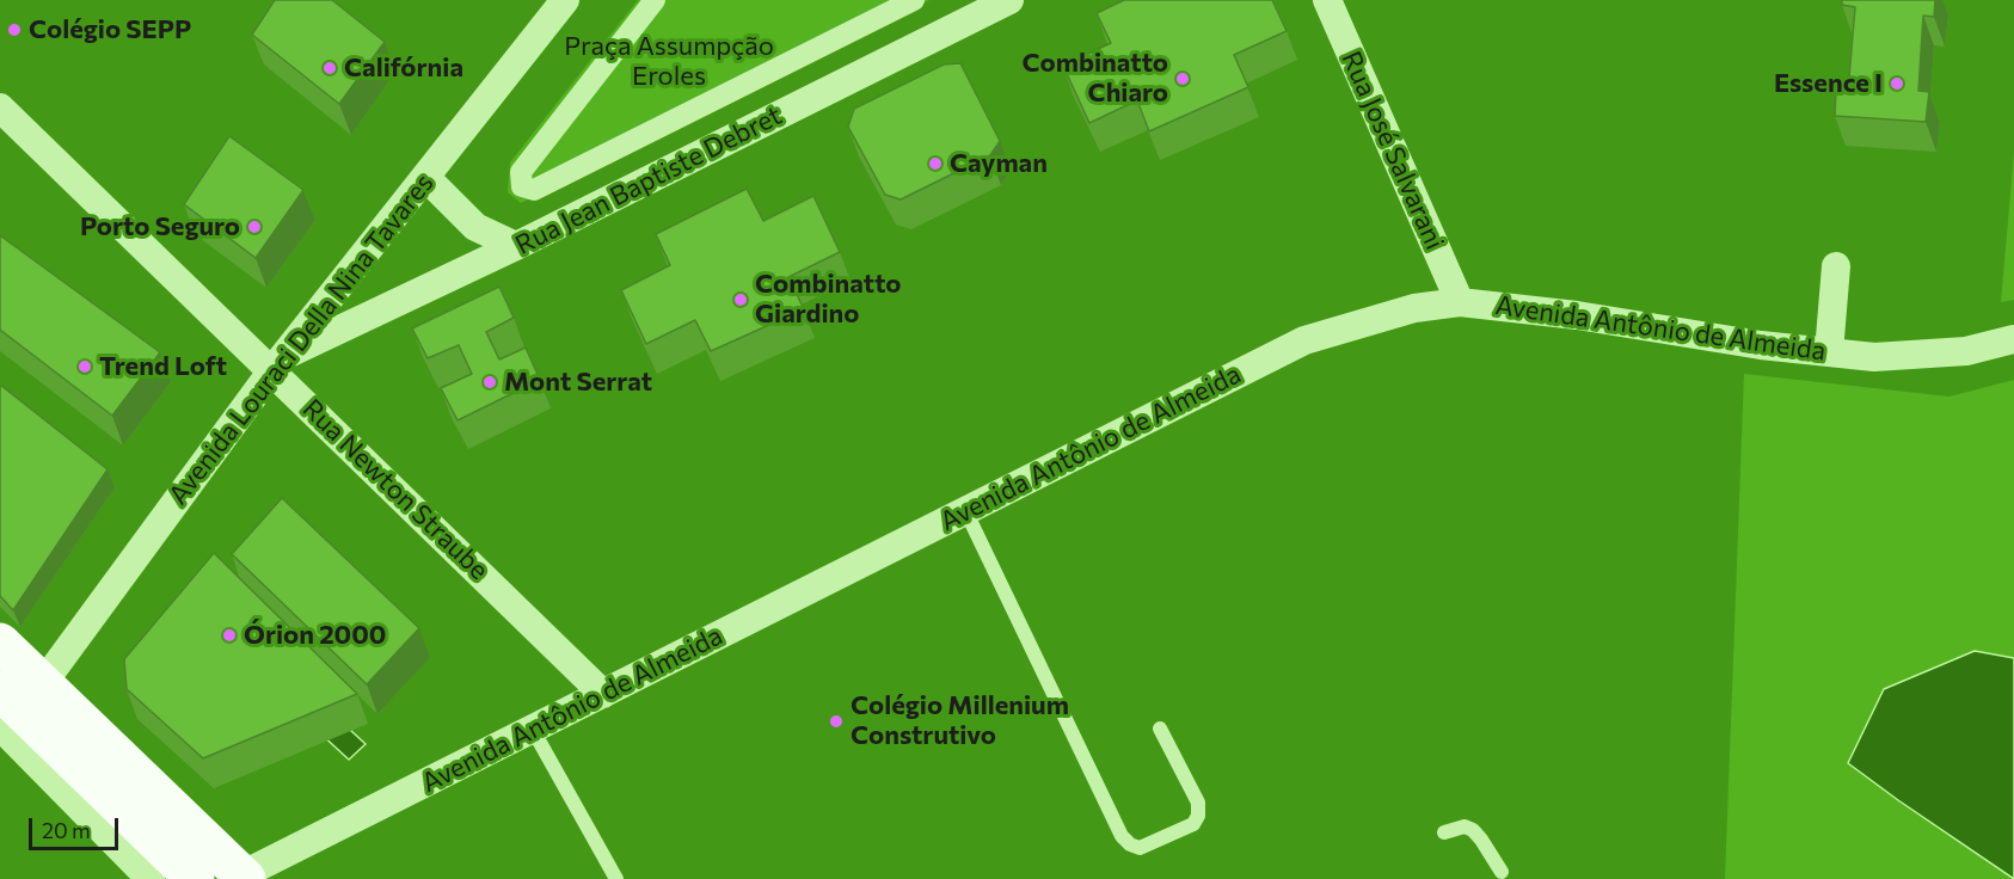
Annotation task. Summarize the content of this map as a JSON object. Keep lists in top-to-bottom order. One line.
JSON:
{"streets":{"street":["Rua José Salvarani","Rua Jean Baptiste Debret","Avenida Antônio de Almeida","Avenida Louraci Della Nina Tavares","Rua Newton Straube"]},"crossings":[["Rua José Salvarani","Avenida Antônio de Almeida"],["Rua Jean Baptiste Debret","Avenida Louraci Della Nina Tavares"],["Rua Jean Baptiste Debret","Rua Newton Straube"],["Avenida Antônio de Almeida","Rua Newton Straube"],["Avenida Louraci Della Nina Tavares","Rua Newton Straube"]],"parks":["Praça Assumpção Eroles"],"places":["Colégio SEPP","Califórnia","Combinatto Chiaro","Essence I","Cayman","Porto Seguro","Combinatto Giardino","Trend Loft","Mont Serrat","Órion 2000","Colégio Millenium Construtivo"],"scale_bar":"20 m"}
